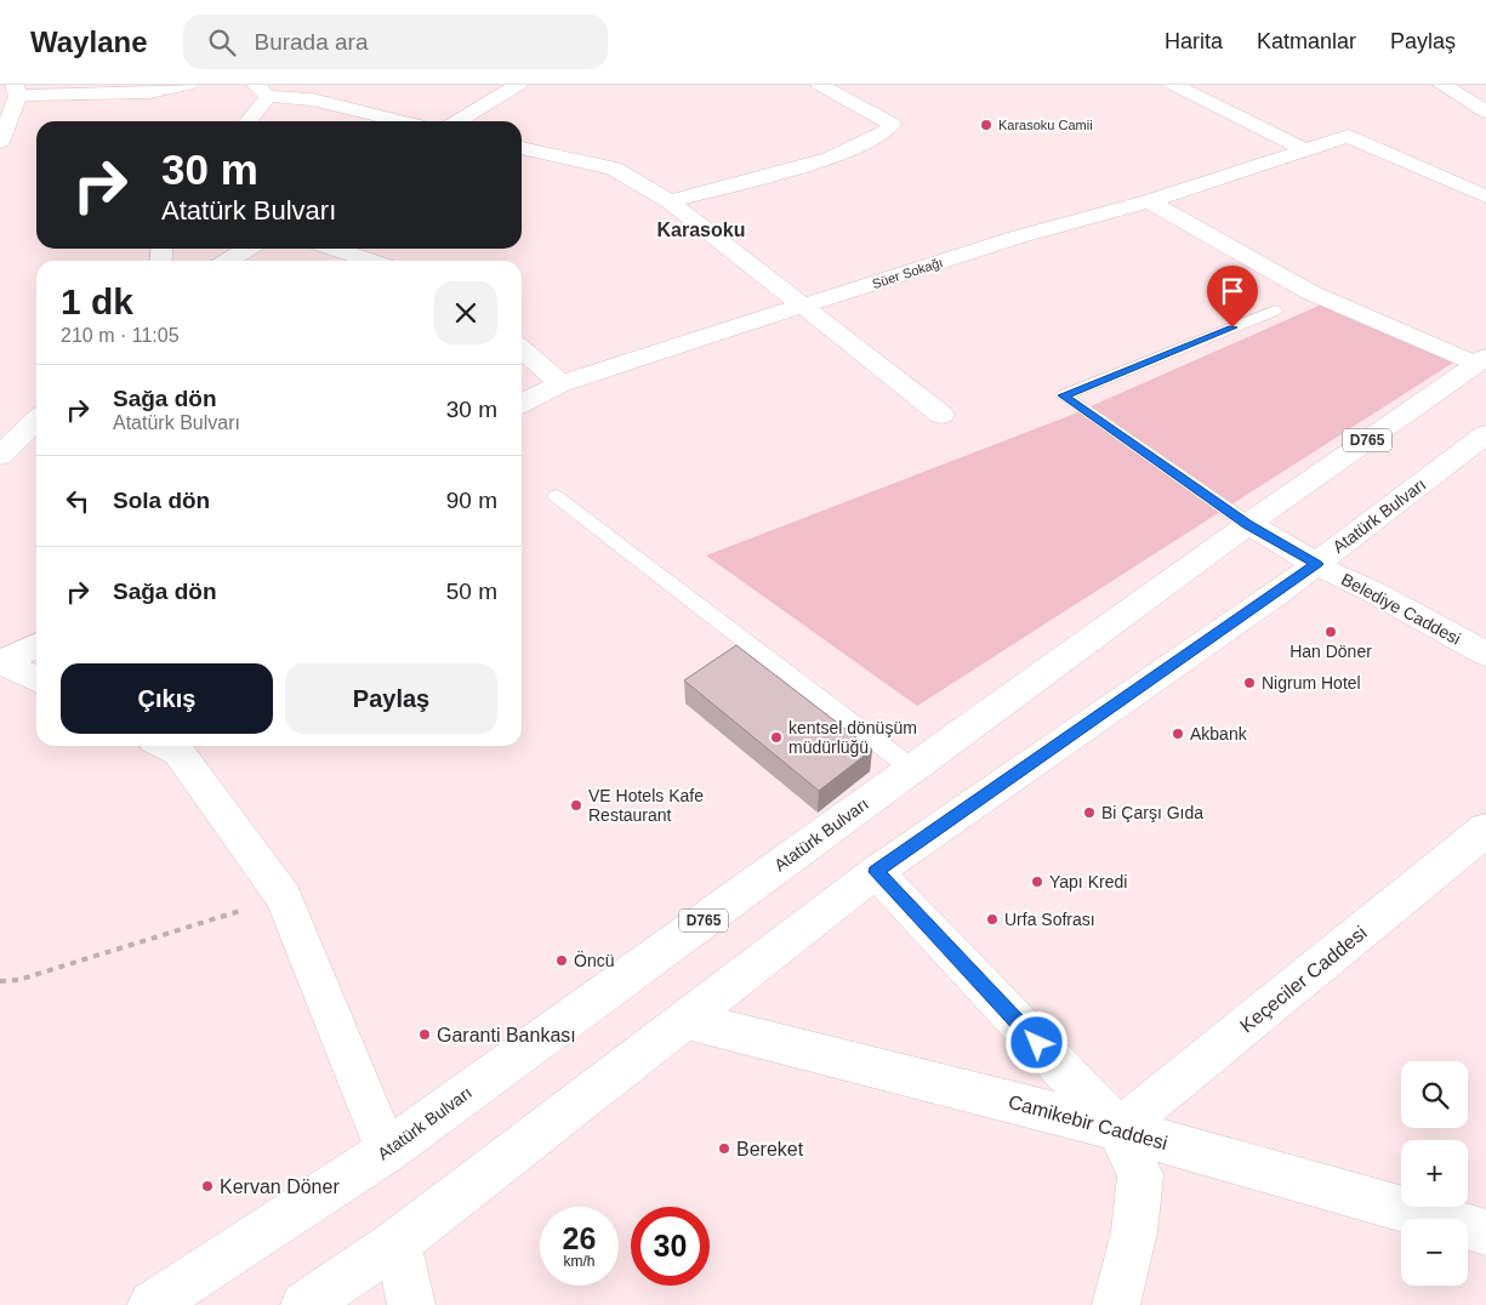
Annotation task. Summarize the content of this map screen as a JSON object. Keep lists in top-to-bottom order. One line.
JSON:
{"streets":{"street":["Süer Sokağı","D765","Atatürk Bulvarı","Belediye Caddesi","Keçeciler Caddesi","Camikebir Caddesi"]},"crossings":[["Atatürk Bulvarı","Belediye Caddesi"],["Atatürk Bulvarı","Camikebir Caddesi"],["Keçeciler Caddesi","Camikebir Caddesi"]],"districts":["Karasoku"],"places":["Karasoku Camii","Han Döner","Nigrum Hotel","Akbank","kentsel dönüşüm müdürlüğü","VE Hotels Kafe Restaurant","Bi Çarşı Gıda","Yapı Kredi","Urfa Sofrası","Öncü","Garanti Bankası","Bereket","Kervan Döner"],"page":{"header":"Waylane","search":"Burada ara","nav":["Harita","Katmanlar","Paylaş"],"turn":["30 m","Atatürk Bulvarı"],"heading":["1 dk","210 m · 11:05"],"list":[{"name":"Sağa dön","note":"Atatürk Bulvarı","value":"30 m"},{"name":"Sola dön","value":"90 m"},{"name":"Sağa dön","value":"50 m"}],"buttons":["Çıkış","Paylaş"],"map_buttons":["+","−"],"speed":"26 km/h","limit":"30"}}
